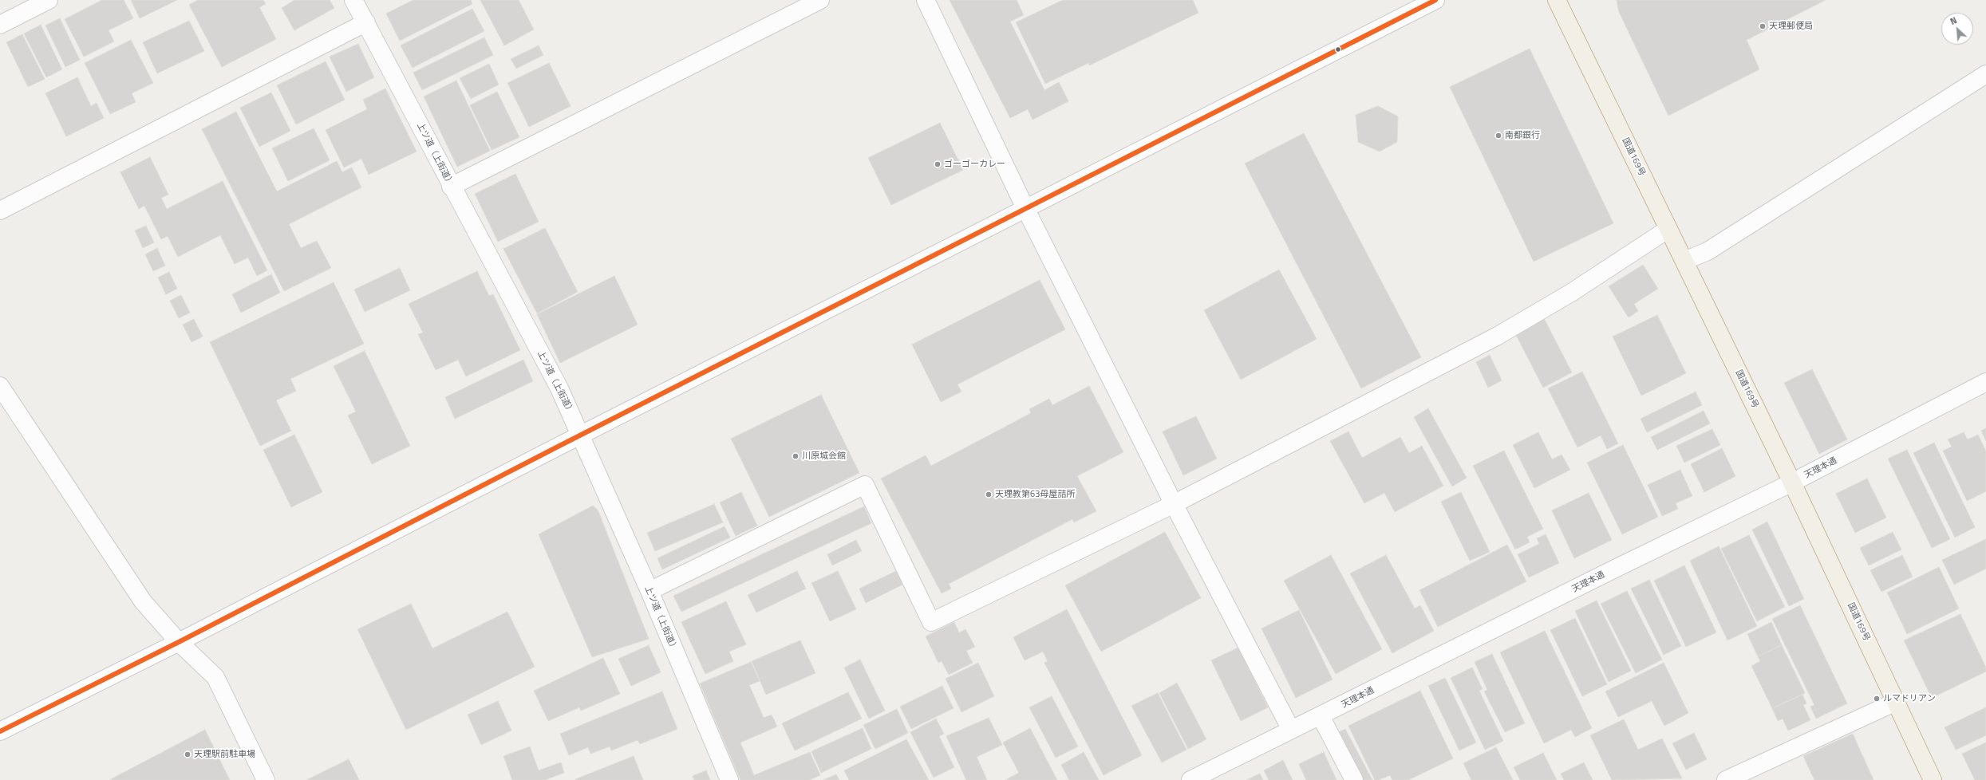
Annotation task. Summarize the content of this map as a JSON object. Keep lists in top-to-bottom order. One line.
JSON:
{"streets":{"highway":["国道169号"],"street":["上ツ道（上街道）","天理本通"]},"crossings":[["国道169号","天理本通"]],"places":["天理郵便局","南都銀行","ゴーゴーカレー","川原城会館","天理教第63母屋詰所","ルマドリアン","天理駅前駐車場"],"north":"top left"}
